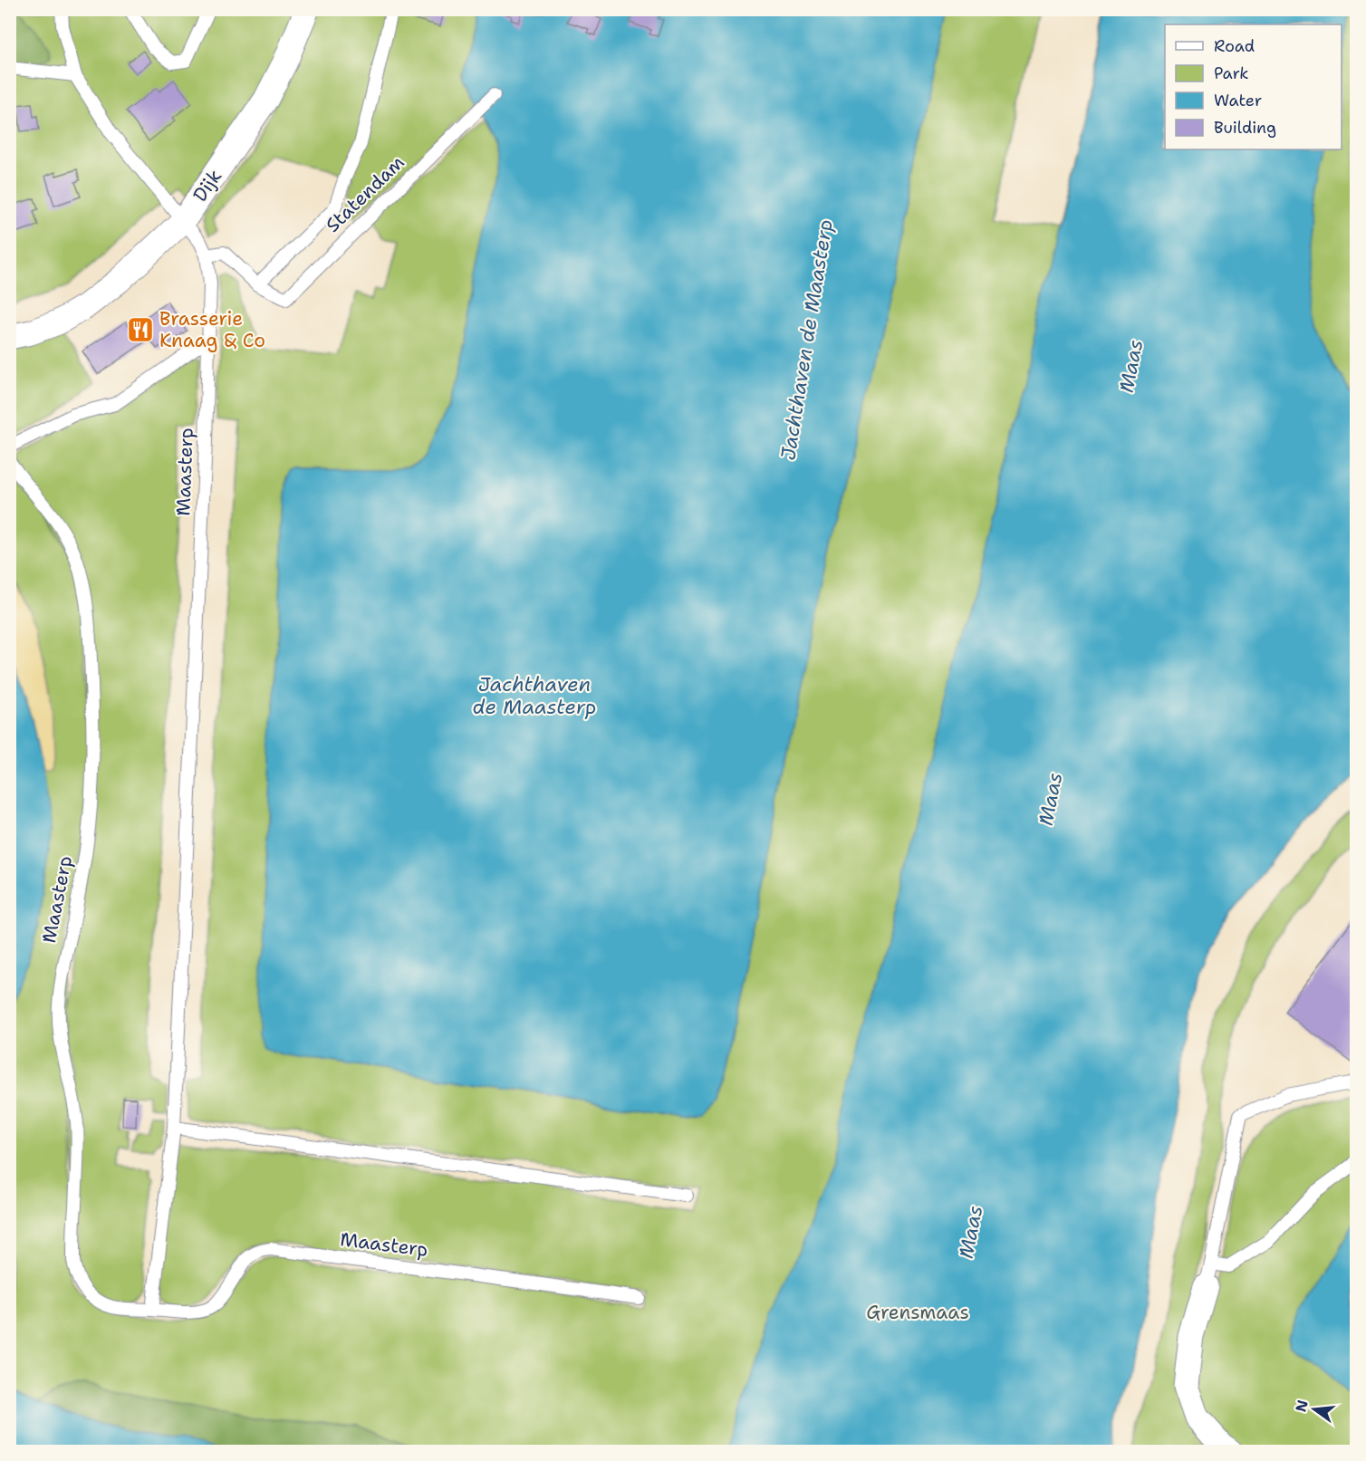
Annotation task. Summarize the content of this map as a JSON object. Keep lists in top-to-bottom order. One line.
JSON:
{"streets":{"street":["Dijk"],"lane":["Statendam","Maasterp"]},"crossings":[["Dijk","Maasterp"],["Statendam","Maasterp"]],"water":["Jachthaven de Maasterp","Maas"],"parks":["Grensmaas"],"places":{"restaurant":["Brasserie Knaag & Co"]},"legend":["Road","Park","Water","Building"],"north":"left"}
